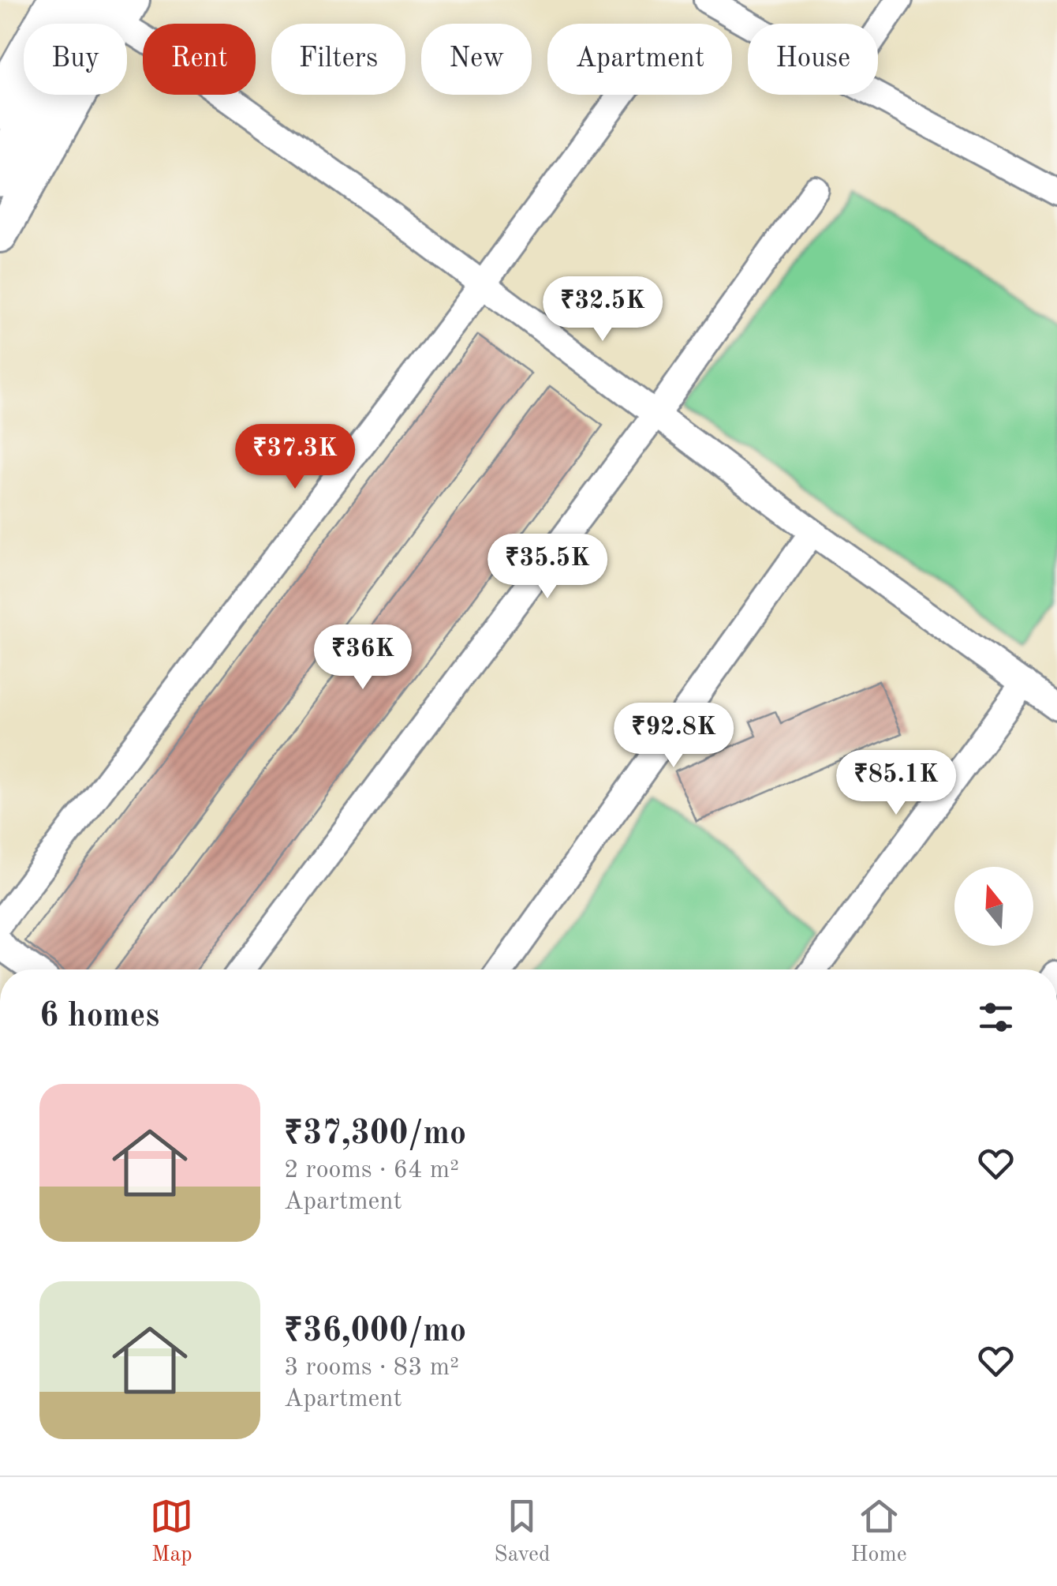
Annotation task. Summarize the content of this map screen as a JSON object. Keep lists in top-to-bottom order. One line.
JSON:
{"north":"top","page":{"chip":["Buy","Rent","Filters","New","Apartment","House"],"price":["₹32.5K","₹37.3K","₹35.5K","₹36K","₹92.8K","₹85.1K"],"heading":"6 homes","list":[{"name":"₹37,300/mo","note":"2 rooms · 64 m² · Apartment"},{"name":"₹36,000/mo","note":"3 rooms · 83 m² · Apartment"}],"tabs":["Map","Saved","Home"]}}
